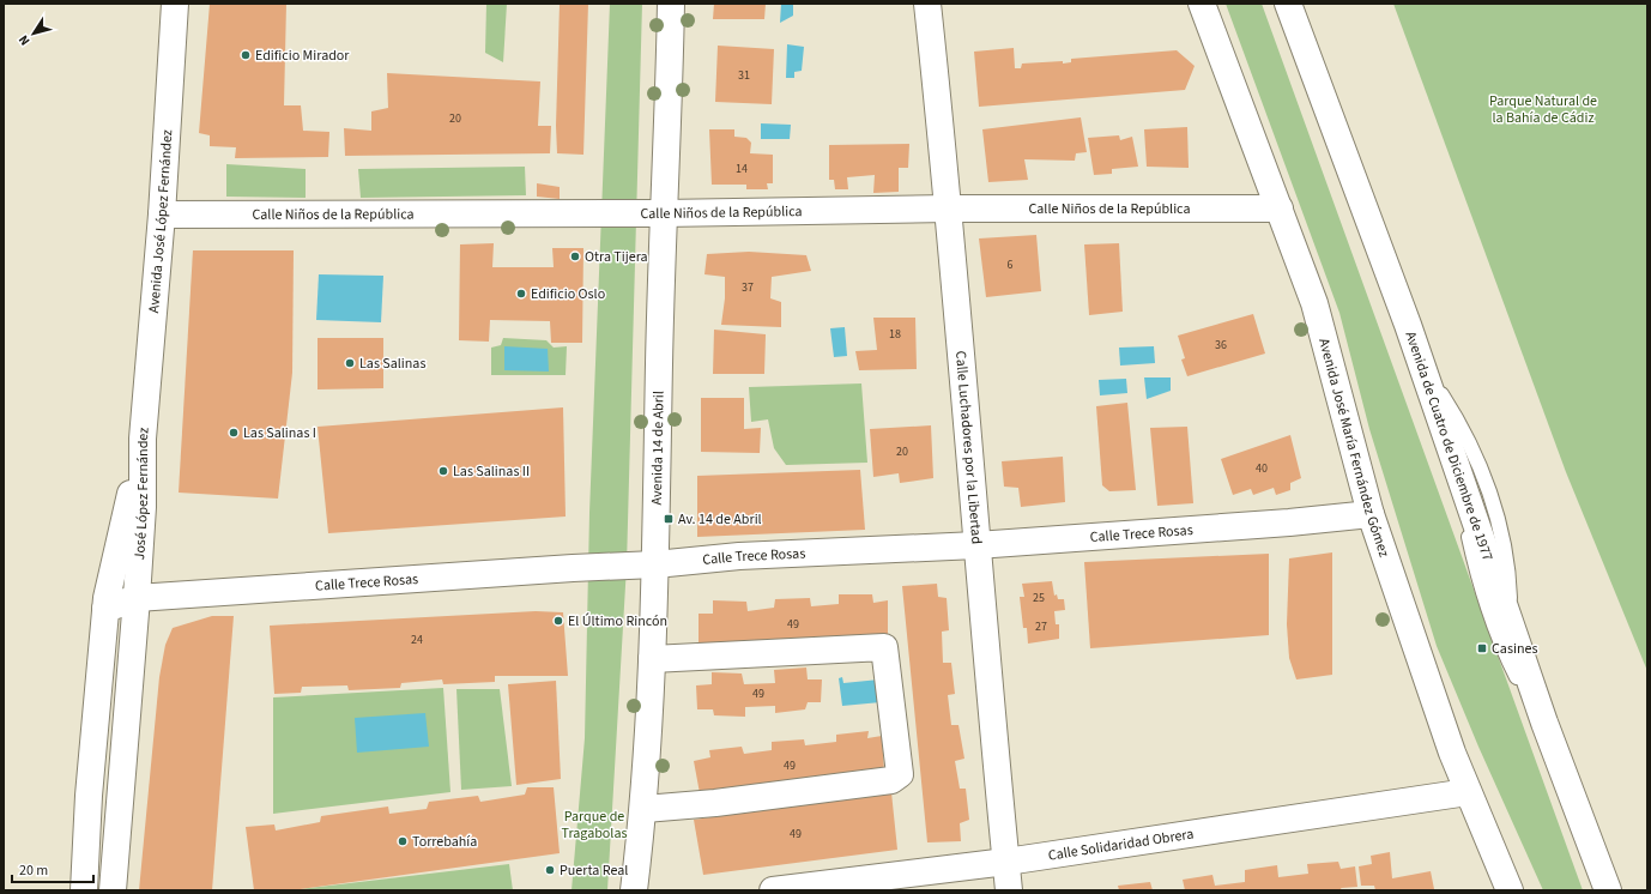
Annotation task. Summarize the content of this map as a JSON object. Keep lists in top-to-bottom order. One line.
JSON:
{"streets":{"street":["Calle Niños de la República","Avenida José López Fernández","Avenida de Cuatro de Diciembre de 1977","Avenida 14 de Abril","Calle Luchadores por la Libertad","Avenida José María Fernández Gómez","José López Fernández","Calle Trece Rosas","Calle Solidaridad Obrera"]},"crossings":[["Calle Niños de la República","Avenida José López Fernández"],["Calle Niños de la República","Avenida 14 de Abril"],["Calle Niños de la República","Calle Luchadores por la Libertad"],["Calle Niños de la República","Avenida José María Fernández Gómez"],["Avenida José López Fernández","José López Fernández"],["Avenida 14 de Abril","Calle Trece Rosas"],["Calle Luchadores por la Libertad","Calle Trece Rosas"],["Calle Luchadores por la Libertad","Calle Solidaridad Obrera"],["Avenida José María Fernández Gómez","Calle Trece Rosas"],["Avenida José María Fernández Gómez","Calle Solidaridad Obrera"],["José López Fernández","Calle Trece Rosas"]],"parks":["Parque Natural de la Bahía de Cádiz","Parque de Tragabolas"],"places":{"other":["Edificio Mirador","Otra Tijera","Edificio Oslo","Las Salinas","Las Salinas I","Las Salinas II","El Último Rincón","Torrebahía","Puerta Real"],"transit":["Av. 14 de Abril","Casines"]},"house_numbers":["31","20","14","6","37","18","36","20","40","25","49","27","24","49","49","49"],"scale_bar":"20 m","north":"bottom left"}
